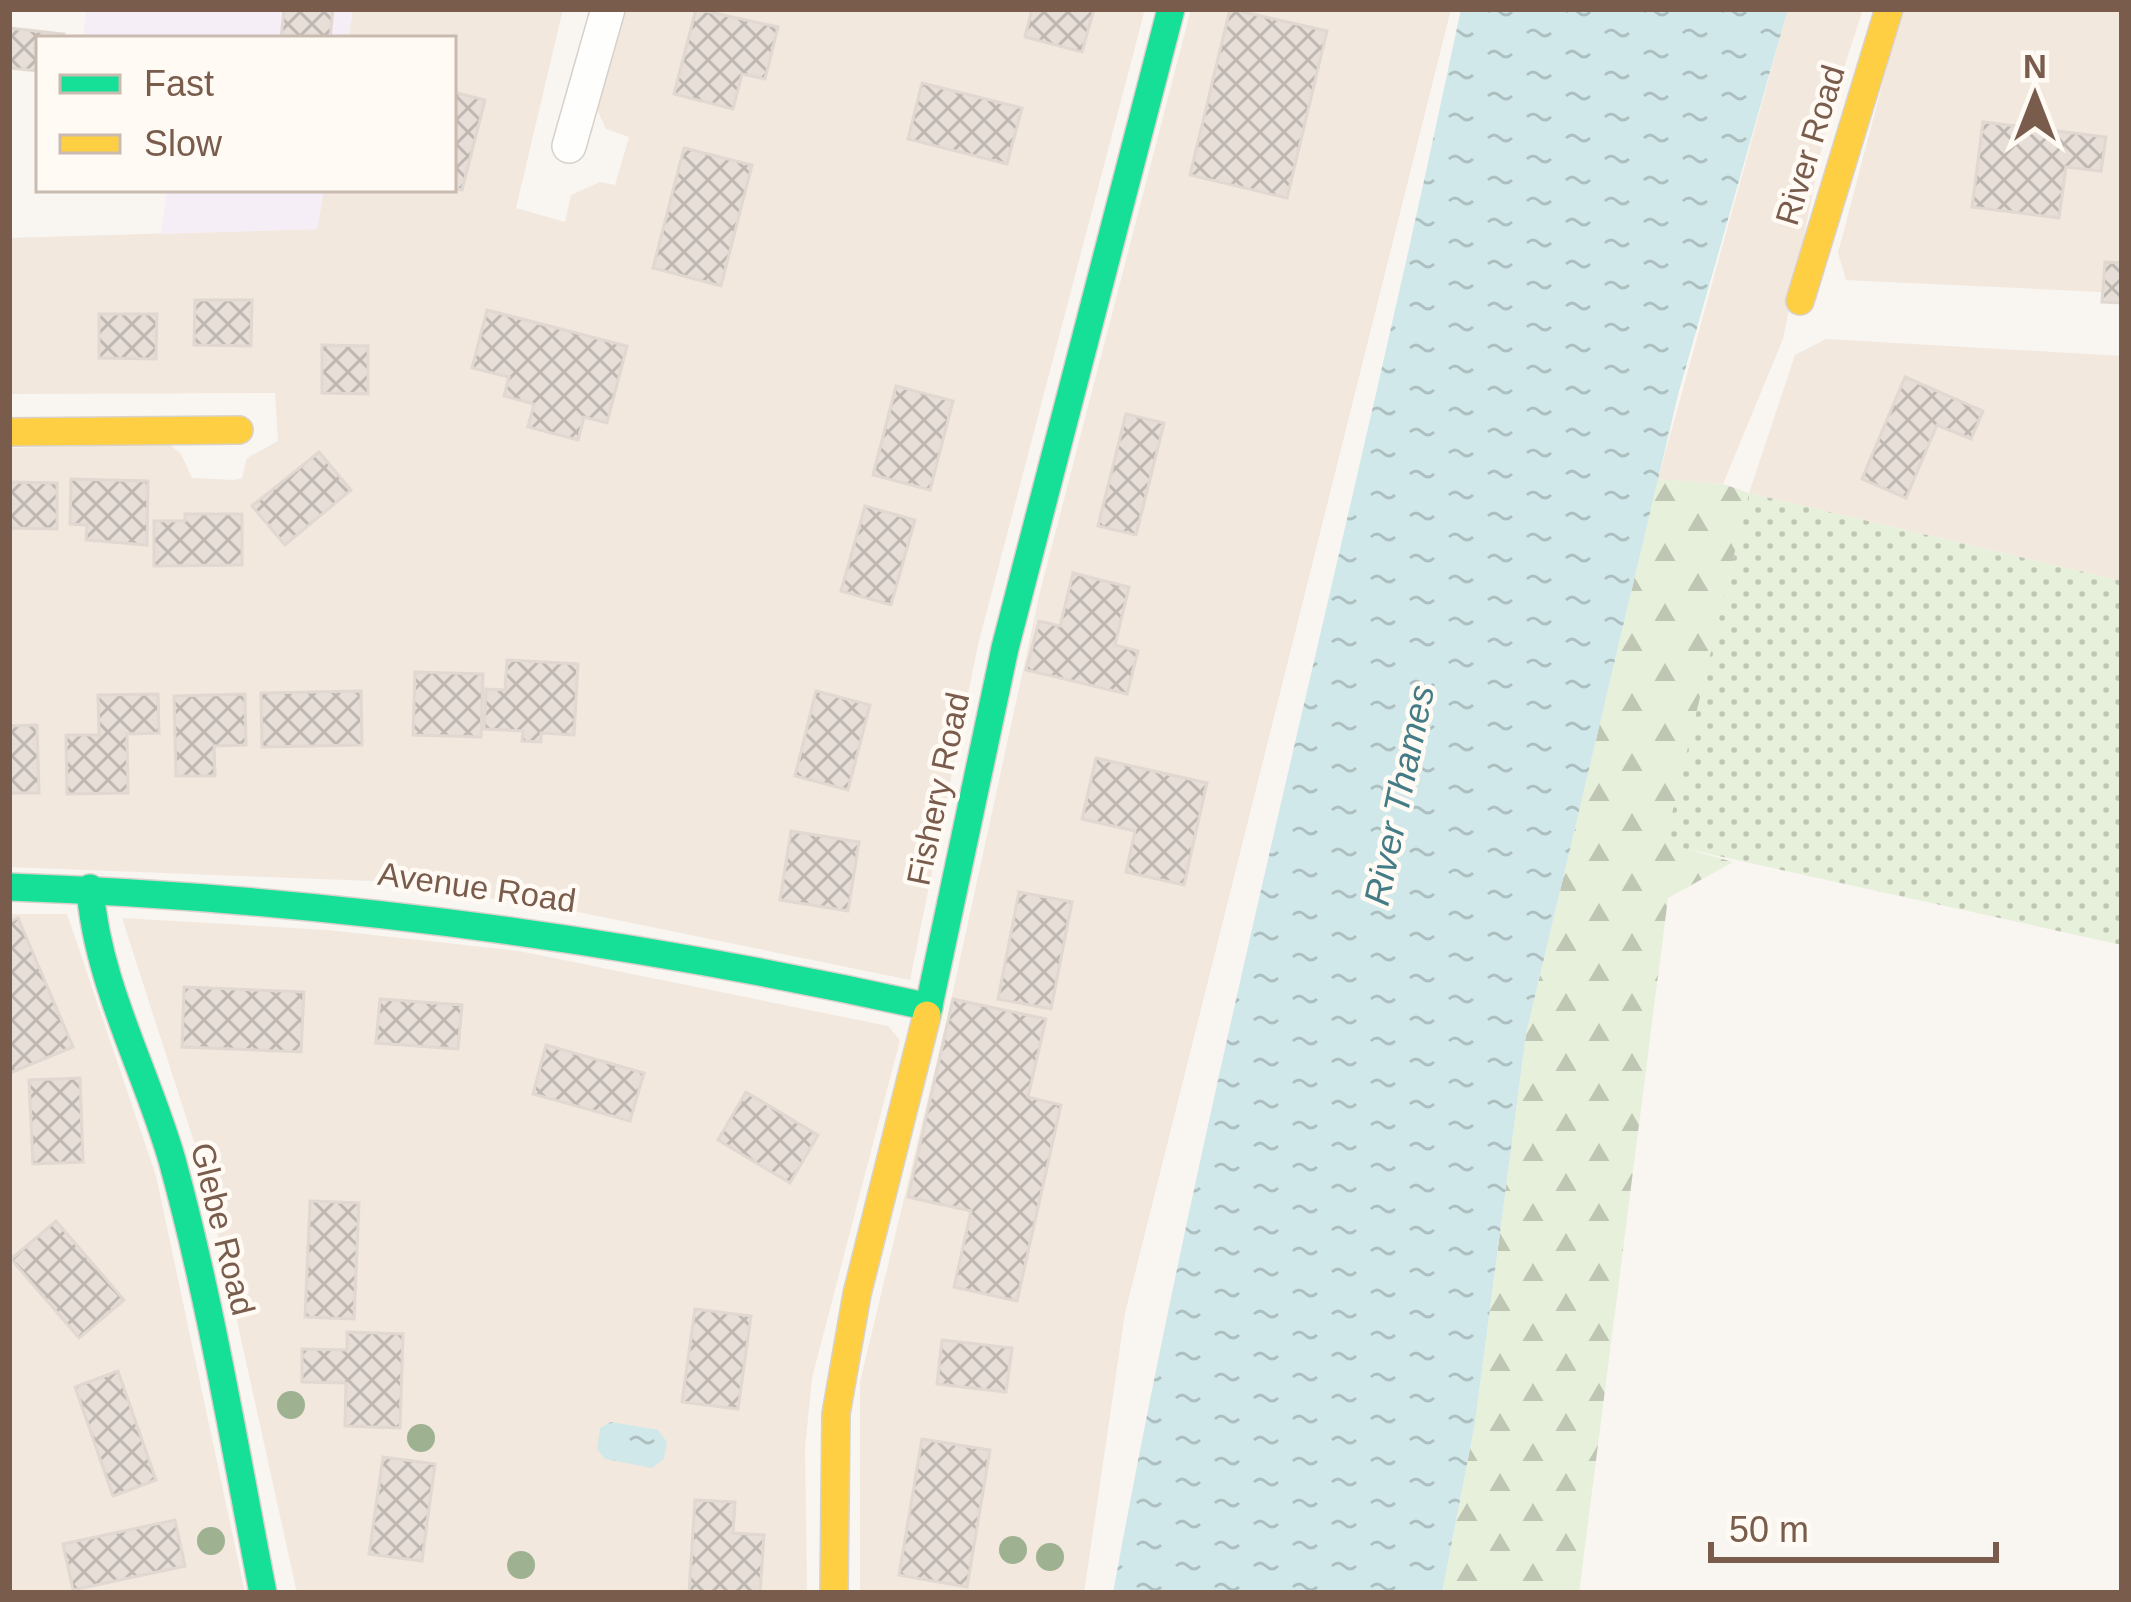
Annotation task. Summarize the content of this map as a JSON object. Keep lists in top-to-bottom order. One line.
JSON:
{"streets":{"street":["River Road","Fishery Road","Avenue Road","Glebe Road"]},"crossings":[["Fishery Road","Avenue Road"],["Avenue Road","Glebe Road"]],"water":["River Thames"],"legend":["Fast","Slow"],"scale_bar":"50 m","north":"top"}
